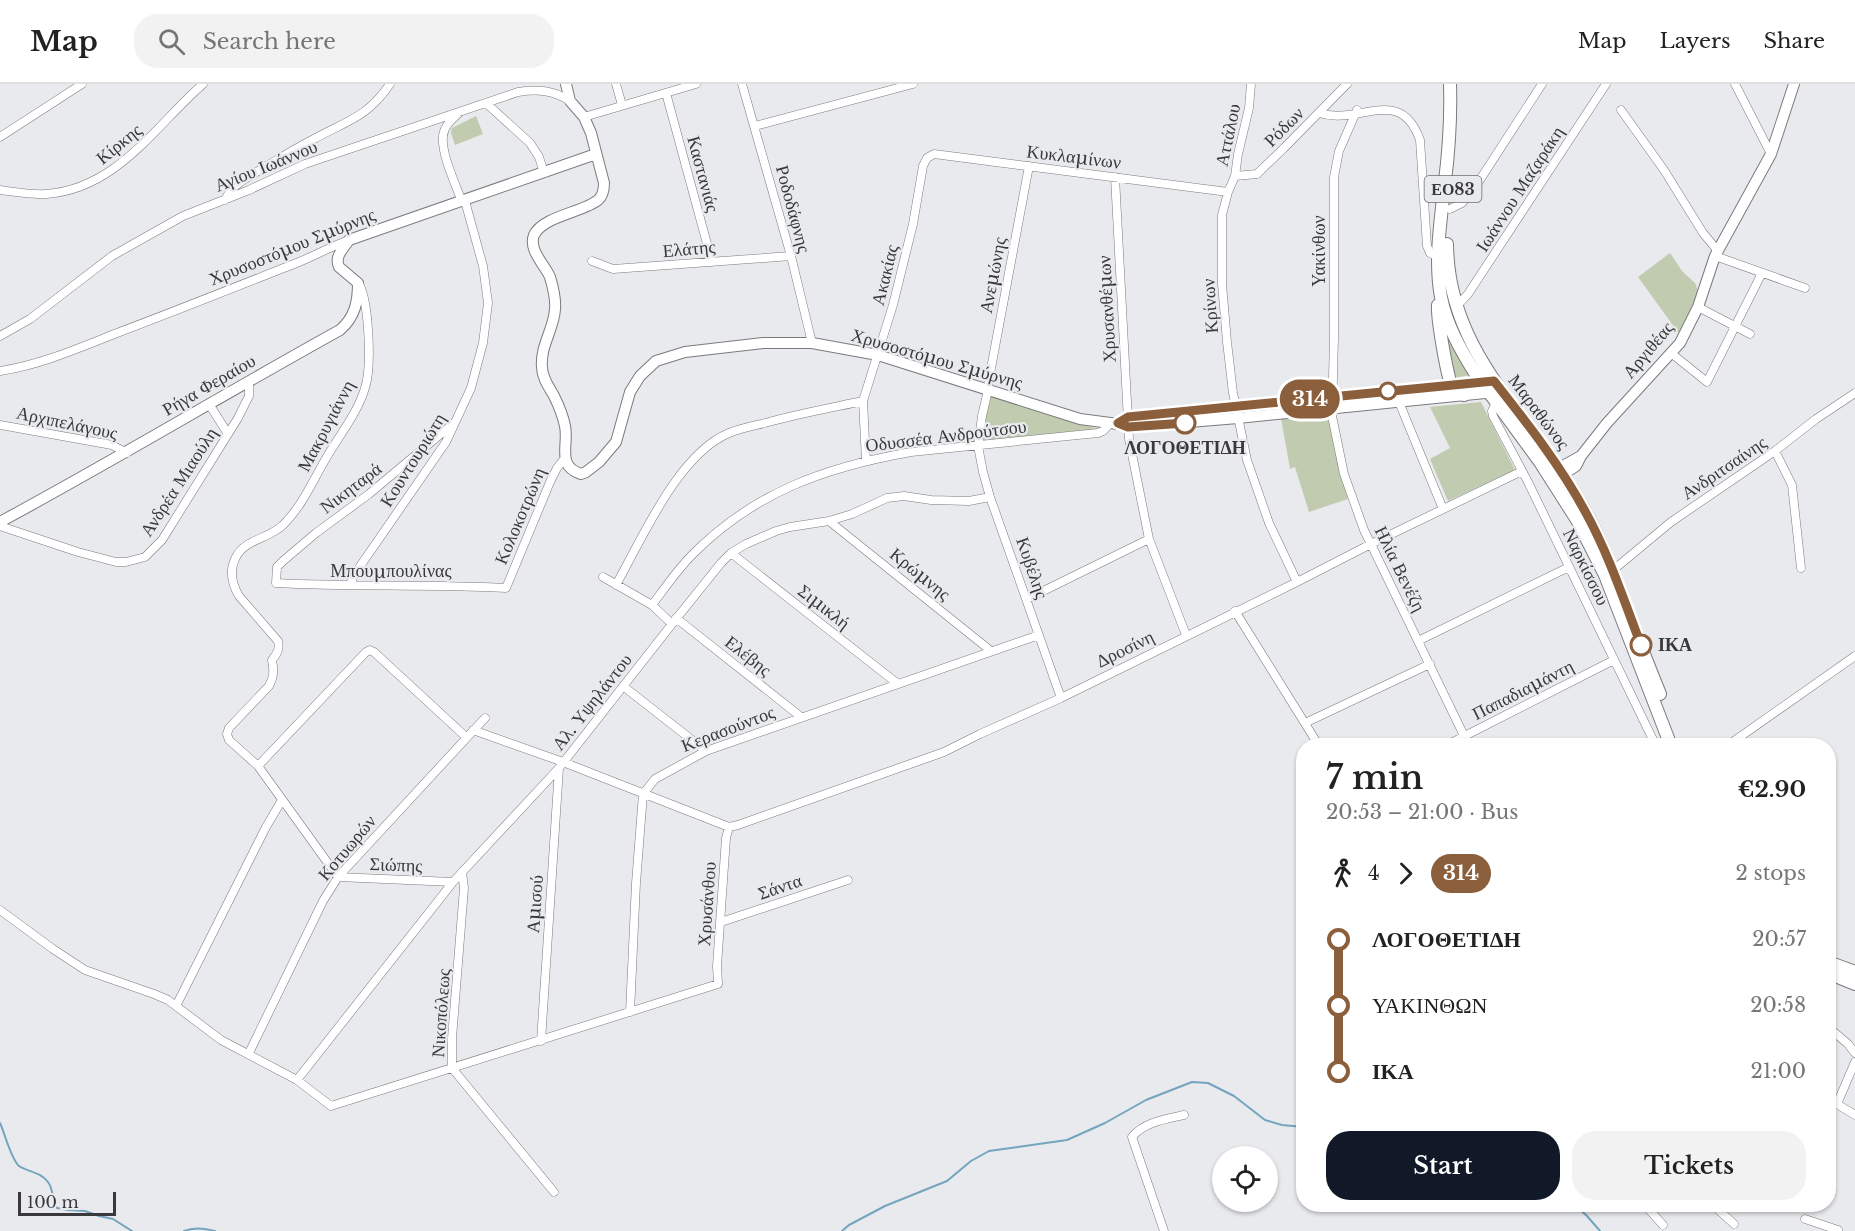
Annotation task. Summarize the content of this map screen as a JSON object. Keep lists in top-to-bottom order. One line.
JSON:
{"streets":{"main road":["ΕΟ83","Μαραθώνος"],"street":["Ρόδων","Αττάλου","Κίρκης","Κυκλαμίνων","Αγίου Ιωάννου","Καστανιάς","Ιωάννου Μαζαράκη","Ροδοδάφνης","Χρυσοστόμου Σμύρνης","Ελάτης","Υακίνθων","Ακακίας","Ανεμώνης","Κρίνων","Χρυσανθέμων","Αργιθέας","Ρήγα Φεραίου","Αρχιπελάγους","Μακρυγιάννη","Οδυσσέα Ανδρούτσου","Κουντουριώτη","Ανδριτσαίνης","Ανδρέα Μιαούλη","Νικηταρά","Κολοκοτρώνη","Ναρκίσσου","Κυβέλης","Ηλία Βενέζη","Μπουμπουλίνας","Κρώμνης","Σιμικλή","Δροσίνη","Ελέβης","Παπαδιαμάντη","Αλ. Υψηλάντου","Κερασούντος","Κοτυωρών","Σιώπης","Σάντα","Αμισού","Χρυσάνθου","Νικοπόλεως"]},"crossings":[["Ρόδων","Αττάλου"],["Αττάλου","Κυκλαμίνων"],["Αττάλου","Κρίνων"],["Κυκλαμίνων","Ακακίας"],["Κυκλαμίνων","Ανεμώνης"],["Κυκλαμίνων","Κρίνων"],["Κυκλαμίνων","Χρυσανθέμων"],["Αγίου Ιωάννου","Κουντουριώτη"],["Καστανιάς","Ελάτης"],["Ιωάννου Μαζαράκη","Μαραθώνος"],["Ροδοδάφνης","Χρυσοστόμου Σμύρνης"],["Ροδοδάφνης","Ελάτης"],["Χρυσοστόμου Σμύρνης","Υακίνθων"],["Χρυσοστόμου Σμύρνης","Ακακίας"],["Χρυσοστόμου Σμύρνης","Ανεμώνης"],["Χρυσοστόμου Σμύρνης","Κρίνων"],["Χρυσοστόμου Σμύρνης","Χρυσανθέμων"],["Χρυσοστόμου Σμύρνης","Μαραθώνος"],["Χρυσοστόμου Σμύρνης","Οδυσσέα Ανδρούτσου"],["Χρυσοστόμου Σμύρνης","Κουντουριώτη"],["Χρυσοστόμου Σμύρνης","Κολοκοτρώνη"],["Χρυσοστόμου Σμύρνης","Ηλία Βενέζη"],["Υακίνθων","Ηλία Βενέζη"],["Ακακίας","Οδυσσέα Ανδρούτσου"],["Ανεμώνης","Οδυσσέα Ανδρούτσου"],["Ανεμώνης","Κυβέλης"],["Κρίνων","Δροσίνη"],["Χρυσανθέμων","Οδυσσέα Ανδρούτσου"],["Χρυσανθέμων","Δροσίνη"],["Αργιθέας","Μαραθώνος"],["Ρήγα Φεραίου","Αρχιπελάγους"],["Ρήγα Φεραίου","Μακρυγιάννη"],["Ρήγα Φεραίου","Ανδρέα Μιαούλη"],["Μαραθώνος","Ανδριτσαίνης"],["Μαραθώνος","Ναρκίσσου"],["Οδυσσέα Ανδρούτσου","Κυβέλης"],["Οδυσσέα Ανδρούτσου","Ελέβης"],["Κουντουριώτη","Νικηταρά"],["Κουντουριώτη","Μπουμπουλίνας"],["Νικηταρά","Μπουμπουλίνας"],["Κολοκοτρώνη","Μπουμπουλίνας"],["Ναρκίσσου","Δροσίνη"],["Ναρκίσσου","Παπαδιαμάντη"],["Κυβέλης","Δροσίνη"],["Κυβέλης","Αλ. Υψηλάντου"],["Κυβέλης","Κερασούντος"],["Ηλία Βενέζη","Δροσίνη"],["Ηλία Βενέζη","Παπαδιαμάντη"],["Κρώμνης","Αλ. Υψηλάντου"],["Κρώμνης","Κερασούντος"],["Σιμικλή","Αλ. Υψηλάντου"],["Σιμικλή","Κερασούντος"],["Δροσίνη","Χρυσάνθου"],["Ελέβης","Αλ. Υψηλάντου"],["Ελέβης","Κερασούντος"],["Αλ. Υψηλάντου","Σιώπης"],["Αλ. Υψηλάντου","Αμισού"],["Αλ. Υψηλάντου","Νικοπόλεως"],["Κοτυωρών","Σιώπης"],["Σάντα","Χρυσάνθου"]],"places":["ΛΟΓΟΘΕΤΙΔΗ","ΙΚΑ"],"lines":["bus line 314"],"scale_bar":"100 m","page":{"header":"Map","search":"Search here","nav":["Map","Layers","Share"],"on_map":"314","heading":["7 min","20:53 – 21:00 · Bus","€2.90"],"legs":["4","314","2 stops"],"list":[{"name":"ΛΟΓΟΘΕΤΙΔΗ","value":"20:57"},{"name":"ΥΑΚΙΝΘΩΝ","value":"20:58"},{"name":"ΙΚΑ","value":"21:00"}],"buttons":["Start","Tickets"],"scale":"100 m"}}
